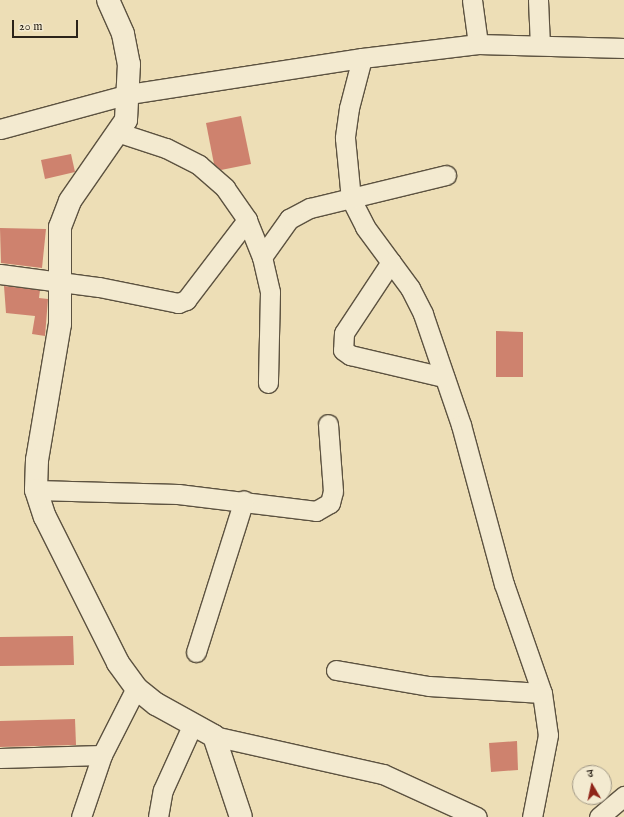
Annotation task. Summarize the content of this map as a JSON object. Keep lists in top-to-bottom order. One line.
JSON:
{"scale_bar":"20 m","north":"top"}
